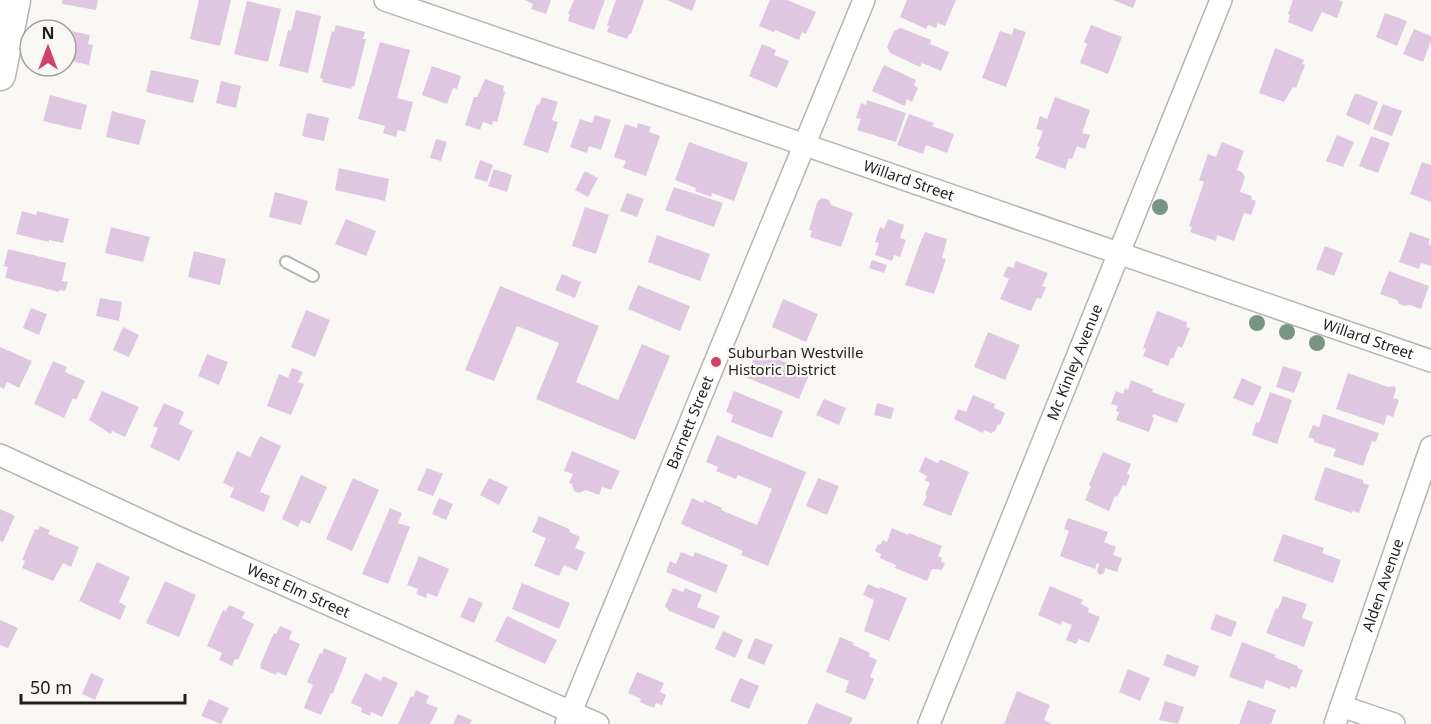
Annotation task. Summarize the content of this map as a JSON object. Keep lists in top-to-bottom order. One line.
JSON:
{"streets":{"street":["Willard Street","Mc Kinley Avenue","Barnett Street","Alden Avenue","West Elm Street"]},"crossings":[["Willard Street","Mc Kinley Avenue"],["Willard Street","Barnett Street"],["Barnett Street","West Elm Street"]],"places":["Suburban Westville Historic District"],"scale_bar":"50 m","north":"top"}
